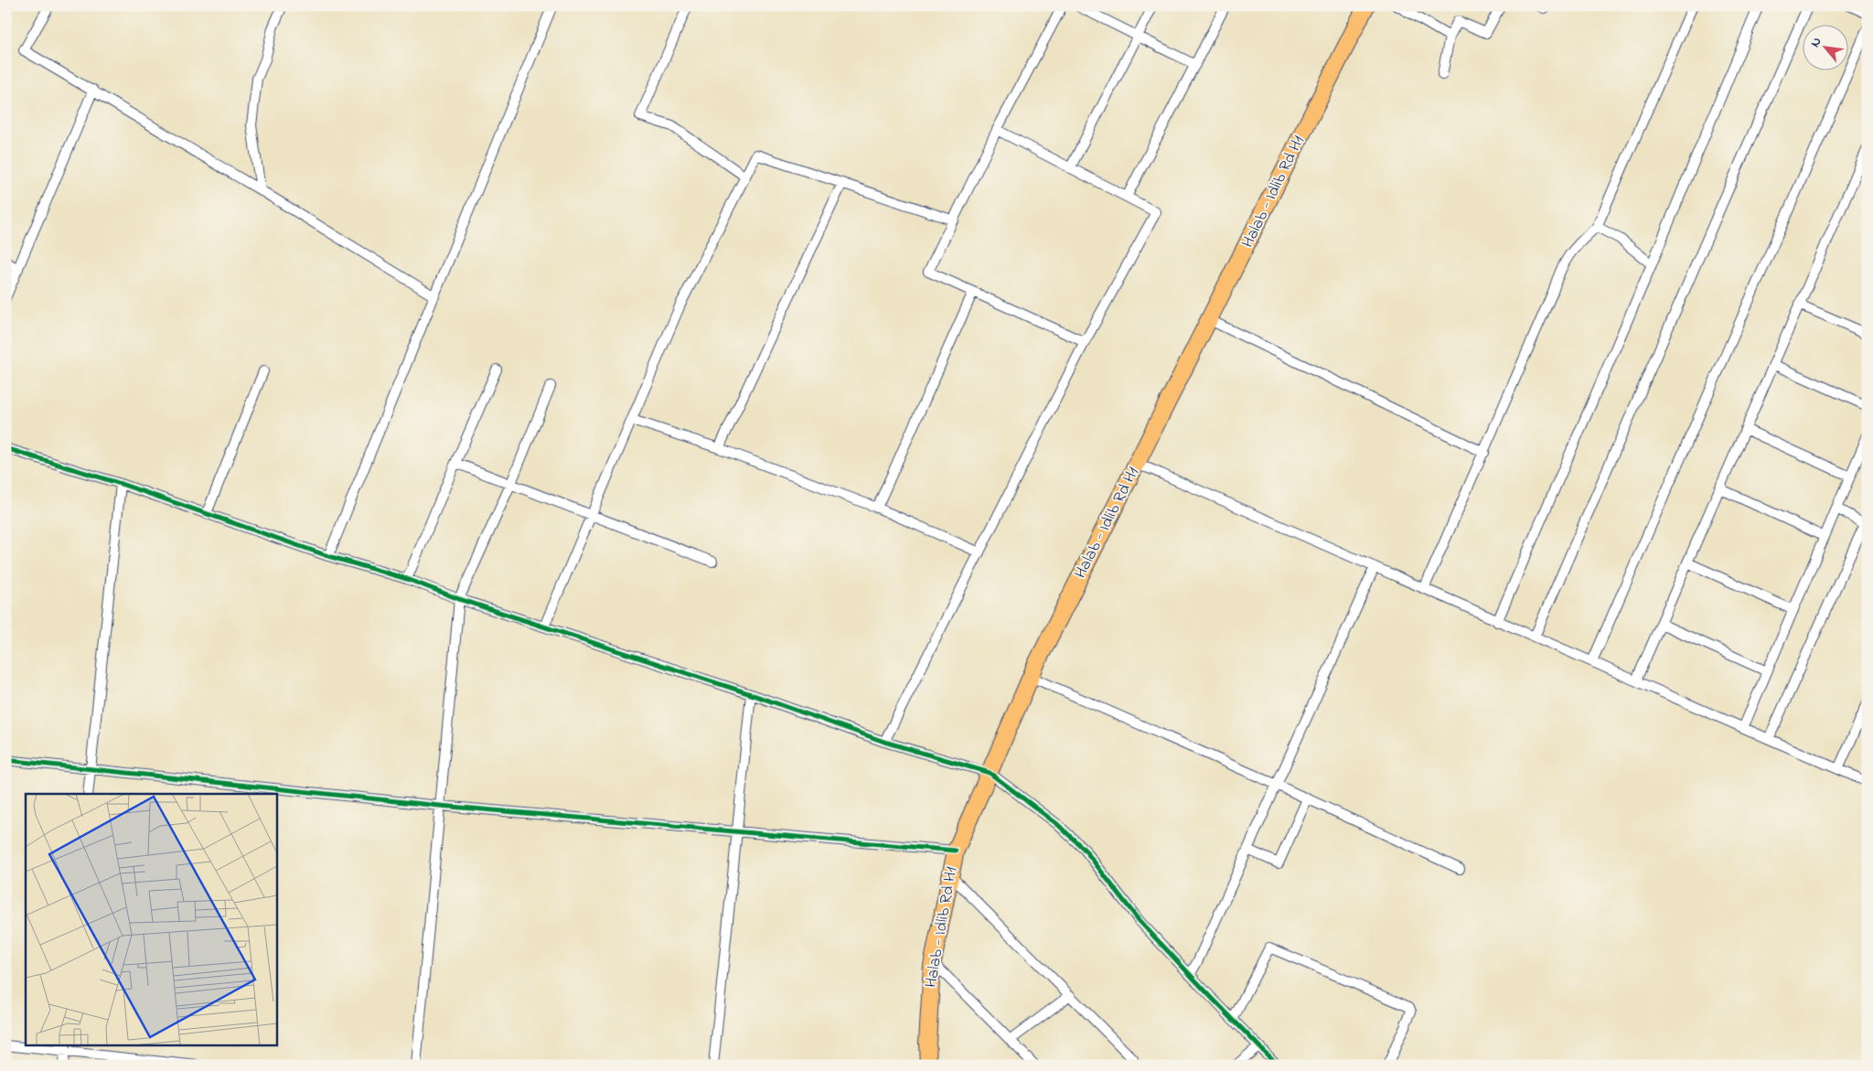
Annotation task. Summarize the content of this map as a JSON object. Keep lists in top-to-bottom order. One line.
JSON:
{"streets":{"highway":["Halab - Idlib Rd H1"]},"north":"top left"}
